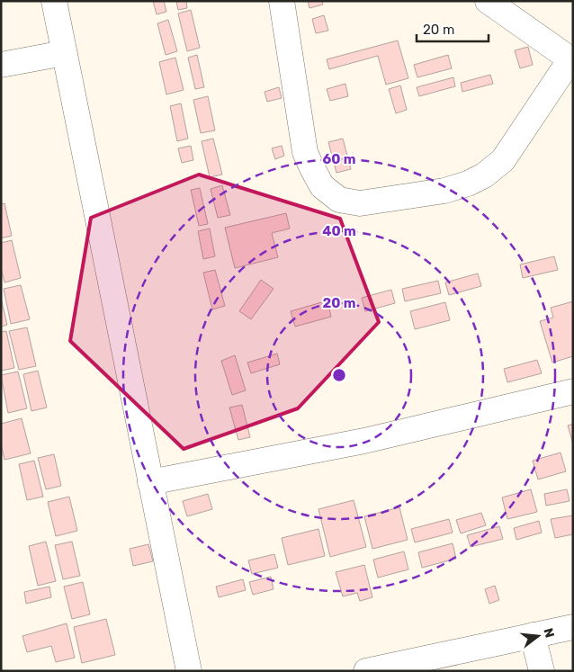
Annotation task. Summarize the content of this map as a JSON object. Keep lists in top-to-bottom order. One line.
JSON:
{"scale_bar":"20 m","north":"right","rings":["60 m","40 m","20 m"]}
